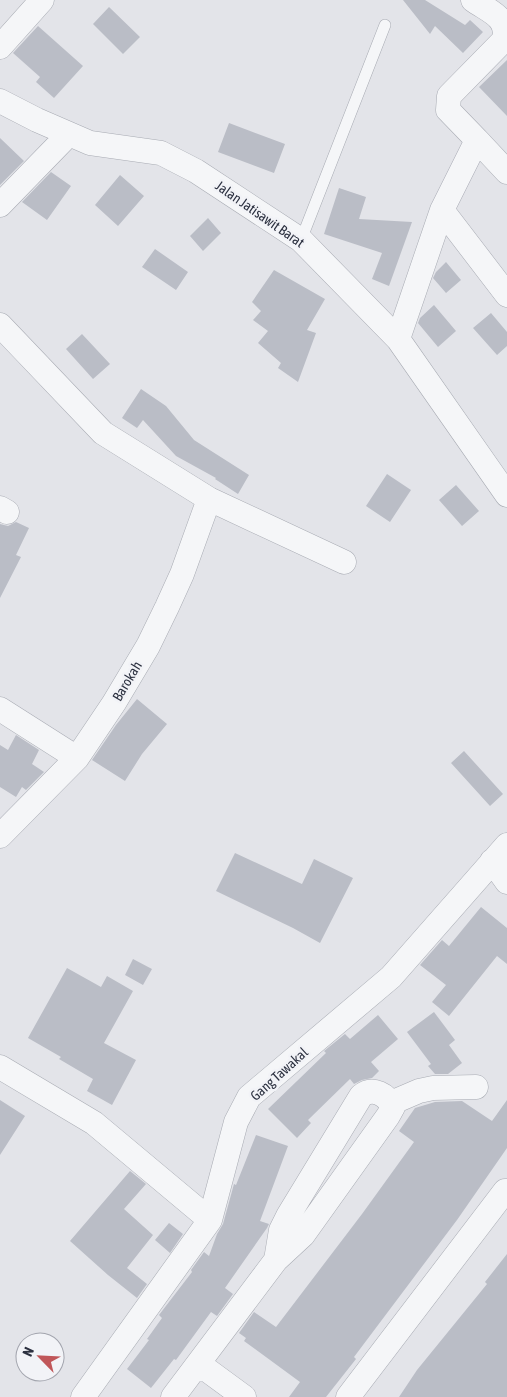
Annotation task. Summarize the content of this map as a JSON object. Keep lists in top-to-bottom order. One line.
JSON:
{"streets":{"street":["Jalan Jatisawit Barat","Barokah","Gang Tawakal"]},"north":"top left"}
